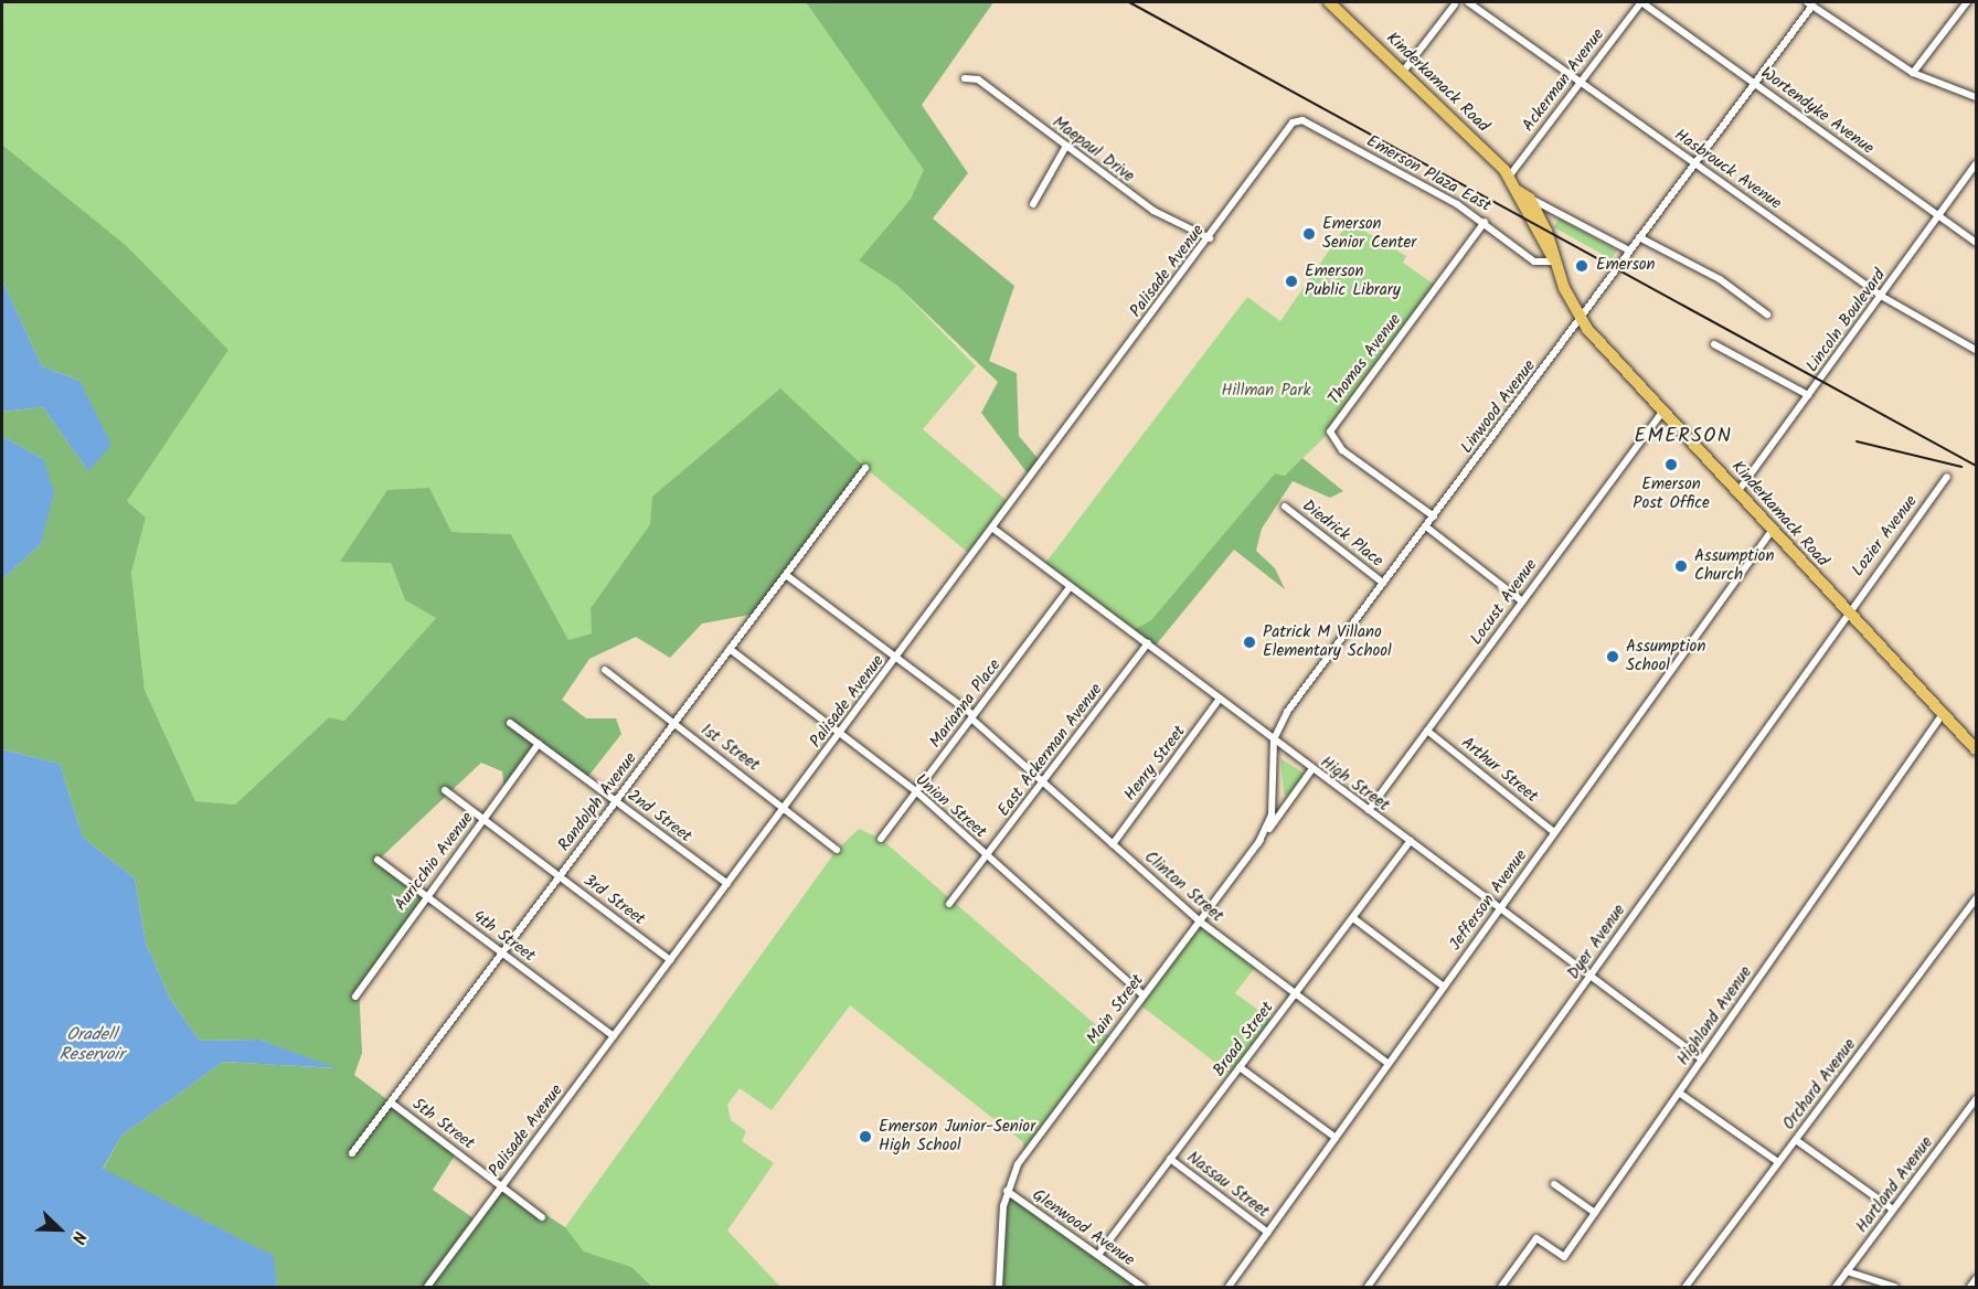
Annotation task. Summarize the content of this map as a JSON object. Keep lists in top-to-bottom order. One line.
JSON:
{"streets":{"main road":["Kinderkamack Road"],"street":["Ackerman Avenue","Wortendyke Avenue","Maepaul Drive","Hasbrouck Avenue","Emerson Plaza East","Palisade Avenue","Lincoln Boulevard","Thomas Avenue","Linwood Avenue","Diedrick Place","Lozier Avenue","Locust Avenue","Marianna Place","1st Street","East Ackerman Avenue","Henry Street","Arthur Street","High Street","Randolph Avenue","Union Street","2nd Street","Auricchio Avenue","Clinton Street","3rd Street","Jefferson Avenue","4th Street","Dyer Avenue","Main Street","Highland Avenue","Broad Street","Orchard Avenue","5th Street","Nassau Street","Hartland Avenue","Glenwood Avenue"]},"crossings":[["Ackerman Avenue","Kinderkamack Road"],["Ackerman Avenue","Wortendyke Avenue"],["Ackerman Avenue","Hasbrouck Avenue"],["Kinderkamack Road","Emerson Plaza East"],["Kinderkamack Road","Lincoln Boulevard"],["Kinderkamack Road","Linwood Avenue"],["Kinderkamack Road","Lozier Avenue"],["Kinderkamack Road","Locust Avenue"],["Kinderkamack Road","Jefferson Avenue"],["Kinderkamack Road","Dyer Avenue"],["Kinderkamack Road","Highland Avenue"],["Wortendyke Avenue","Lincoln Boulevard"],["Wortendyke Avenue","Linwood Avenue"],["Maepaul Drive","Palisade Avenue"],["Hasbrouck Avenue","Lincoln Boulevard"],["Hasbrouck Avenue","Linwood Avenue"],["Emerson Plaza East","Palisade Avenue"],["Emerson Plaza East","Thomas Avenue"],["Palisade Avenue","1st Street"],["Palisade Avenue","High Street"],["Palisade Avenue","Union Street"],["Palisade Avenue","2nd Street"],["Palisade Avenue","Clinton Street"],["Palisade Avenue","3rd Street"],["Palisade Avenue","4th Street"],["Palisade Avenue","5th Street"],["Thomas Avenue","Linwood Avenue"],["Linwood Avenue","Diedrick Place"],["Linwood Avenue","High Street"],["Linwood Avenue","Main Street"],["Lozier Avenue","Dyer Avenue"],["Locust Avenue","Arthur Street"],["Locust Avenue","High Street"],["Marianna Place","High Street"],["Marianna Place","Union Street"],["Marianna Place","Clinton Street"],["1st Street","Randolph Avenue"],["East Ackerman Avenue","High Street"],["East Ackerman Avenue","Union Street"],["East Ackerman Avenue","Clinton Street"],["Henry Street","High Street"],["Henry Street","Clinton Street"],["Arthur Street","Jefferson Avenue"],["High Street","Jefferson Avenue"],["High Street","Dyer Avenue"],["High Street","Main Street"],["High Street","Highland Avenue"],["High Street","Broad Street"],["Randolph Avenue","Union Street"],["Randolph Avenue","2nd Street"],["Randolph Avenue","Clinton Street"],["Randolph Avenue","3rd Street"],["Randolph Avenue","4th Street"],["Randolph Avenue","5th Street"],["Union Street","Main Street"],["2nd Street","Auricchio Avenue"],["Auricchio Avenue","3rd Street"],["Auricchio Avenue","4th Street"],["Clinton Street","Jefferson Avenue"],["Clinton Street","Main Street"],["Clinton Street","Broad Street"],["Jefferson Avenue","Nassau Street"],["Main Street","Glenwood Avenue"],["Broad Street","Nassau Street"],["Broad Street","Glenwood Avenue"]],"districts":["EMERSON"],"water":["Oradell Reservoir"],"parks":["Hillman Park"],"places":["Emerson Senior Center","Emerson","Emerson Public Library","Emerson Post Office","Assumption Church","Patrick M Villano Elementary School","Assumption School","Emerson Junior-Senior High School"],"north":"bottom right"}
